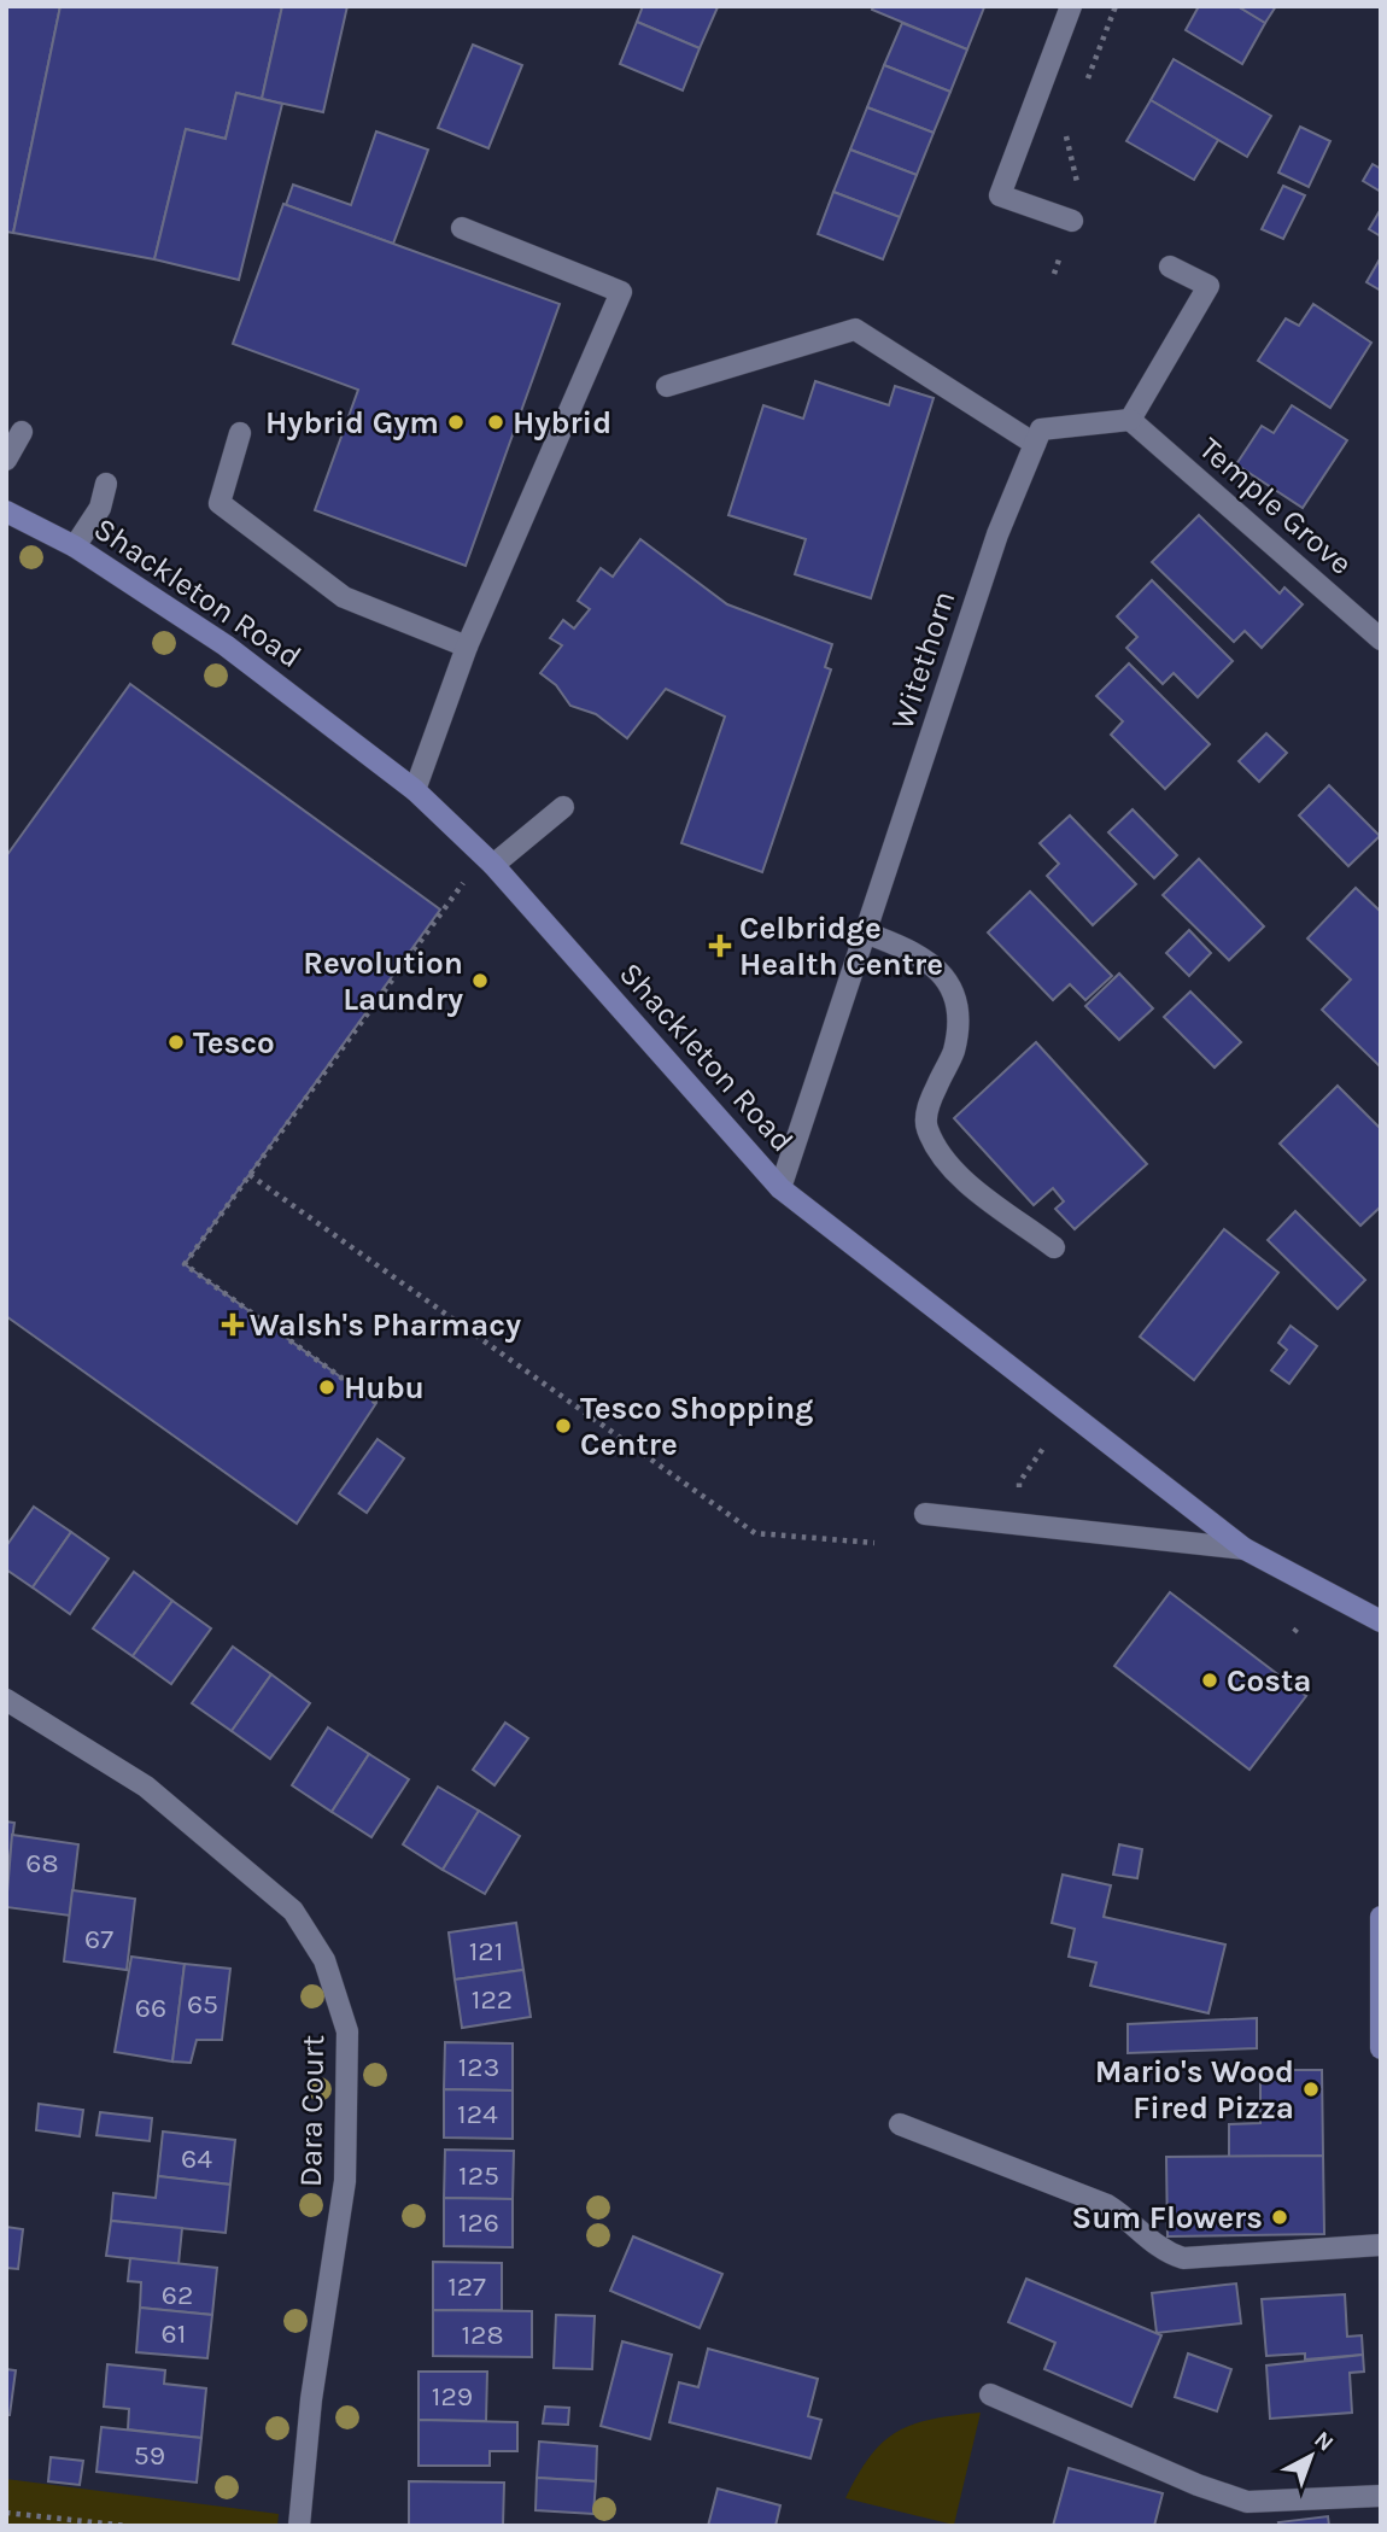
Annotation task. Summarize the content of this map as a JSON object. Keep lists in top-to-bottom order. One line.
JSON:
{"streets":{"street":["Temple Grove","Shackleton Road","Witethorn","Dara Court"]},"crossings":[["Shackleton Road","Witethorn"]],"places":{"other":["Hybrid Gym","Hybrid","Revolution Laundry","Tesco","Hubu","Tesco Shopping Centre","Costa","Mario's Wood Fired Pizza","Sum Flowers"],"health":["Celbridge Health Centre","Walsh's Pharmacy"]},"house_numbers":["68","67","121","122","65","66","123","124","64","125","126","127","62","61","128","129","59"],"north":"top right"}
